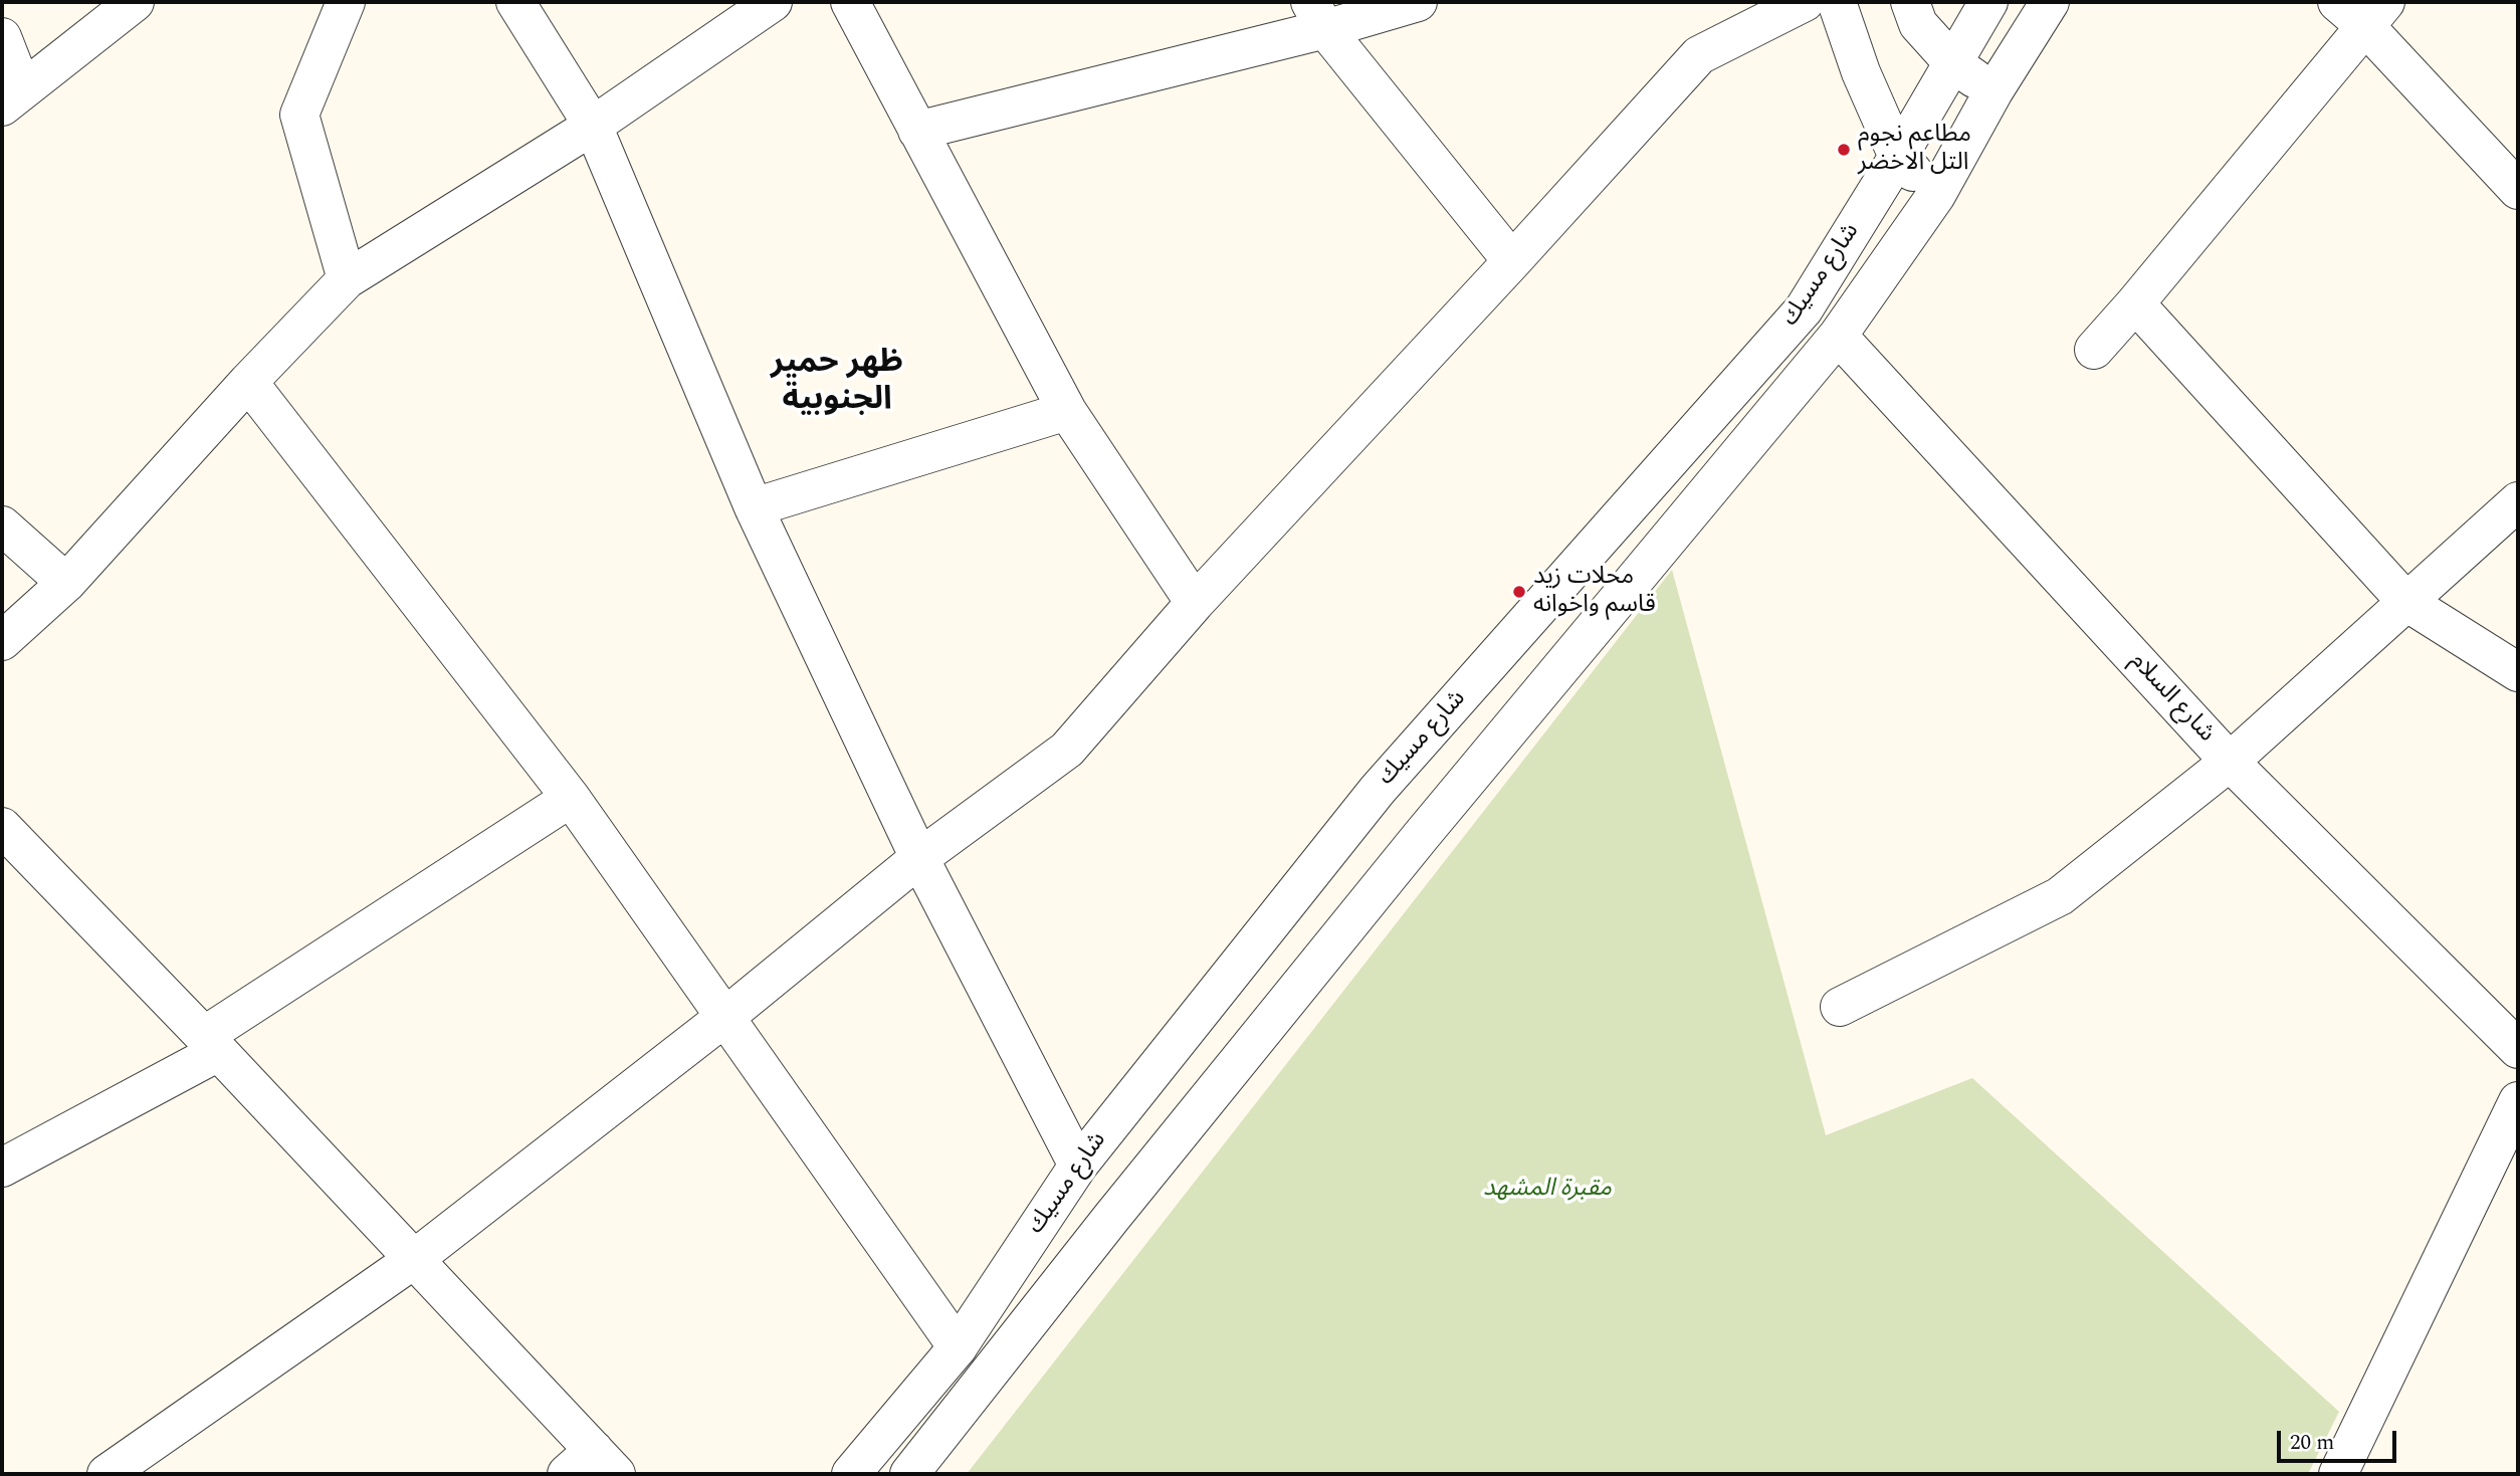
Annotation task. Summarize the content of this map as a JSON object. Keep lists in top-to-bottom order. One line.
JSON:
{"streets":{"street":["شارع مسيك","شارع السلام"]},"crossings":[["شارع مسيك","شارع السلام"]],"districts":["ظهر حمير الجنوبية"],"parks":["مقبرة المشهد"],"places":["مطاعم نجوم التل الاخضر","محلات زيد قاسم واخوانه"],"scale_bar":"20 m"}
